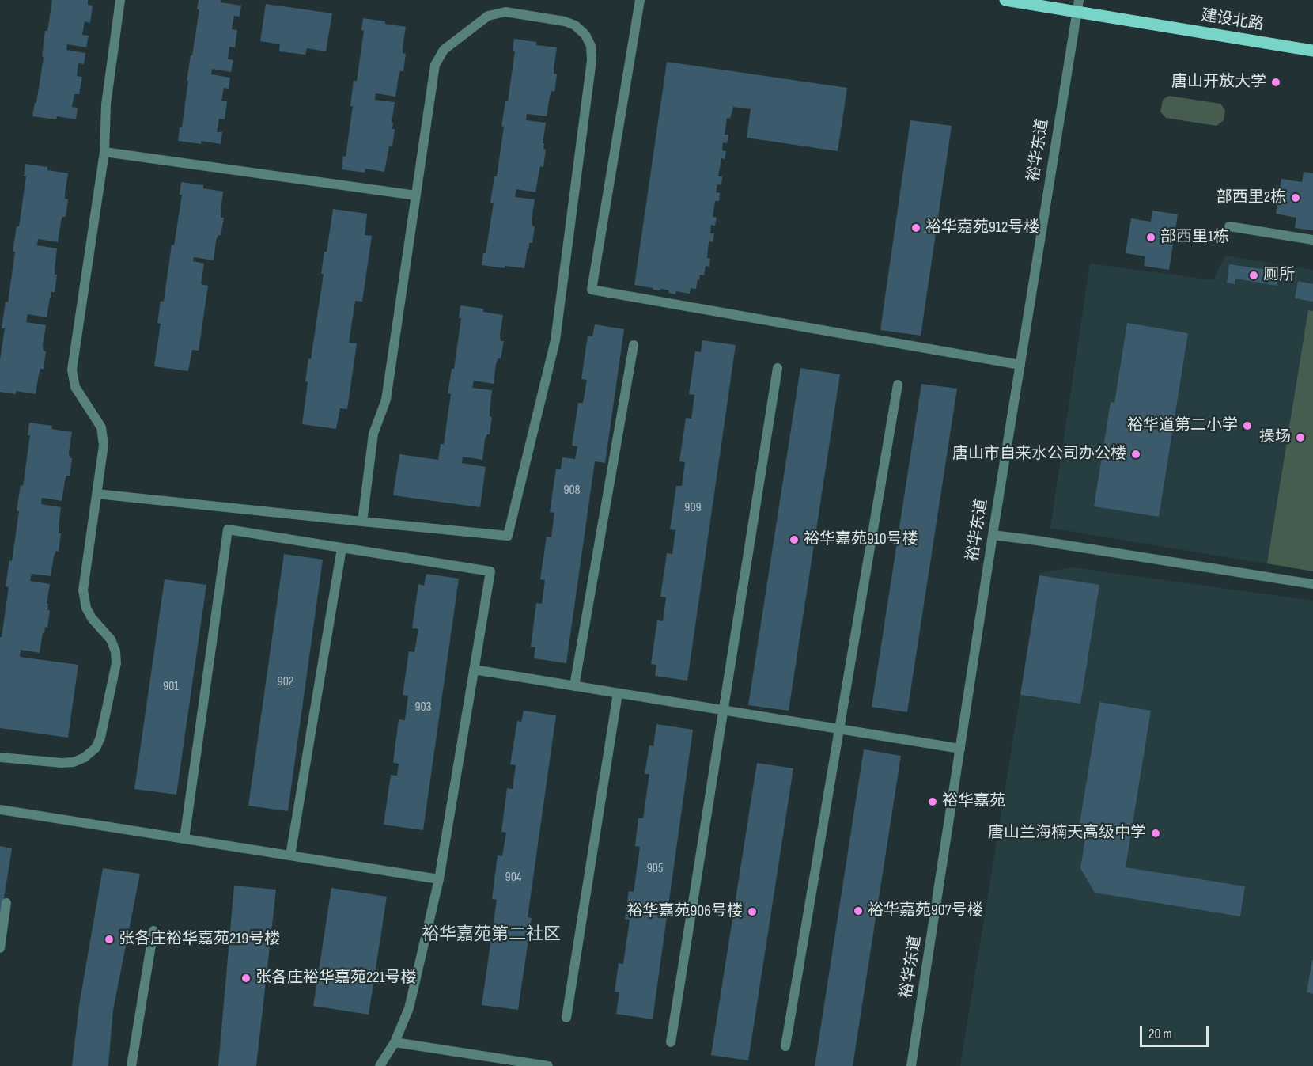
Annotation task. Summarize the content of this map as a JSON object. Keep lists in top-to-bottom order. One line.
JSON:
{"streets":{"main road":["建设北路"],"street":["裕华东道"]},"crossings":[["建设北路","裕华东道"]],"districts":["裕华嘉苑第二社区"],"places":["唐山开放大学","部西里2栋","裕华嘉苑912号楼","部西里1栋","厕所","裕华道第二小学","操场","唐山市自来水公司办公楼","裕华嘉苑910号楼","裕华嘉苑","唐山兰海楠天高级中学","裕华嘉苑907号楼","裕华嘉苑906号楼","张各庄裕华嘉苑219号楼","张各庄裕华嘉苑221号楼"],"house_numbers":["908","909","902","901","903","905","904"],"scale_bar":"20 m"}
